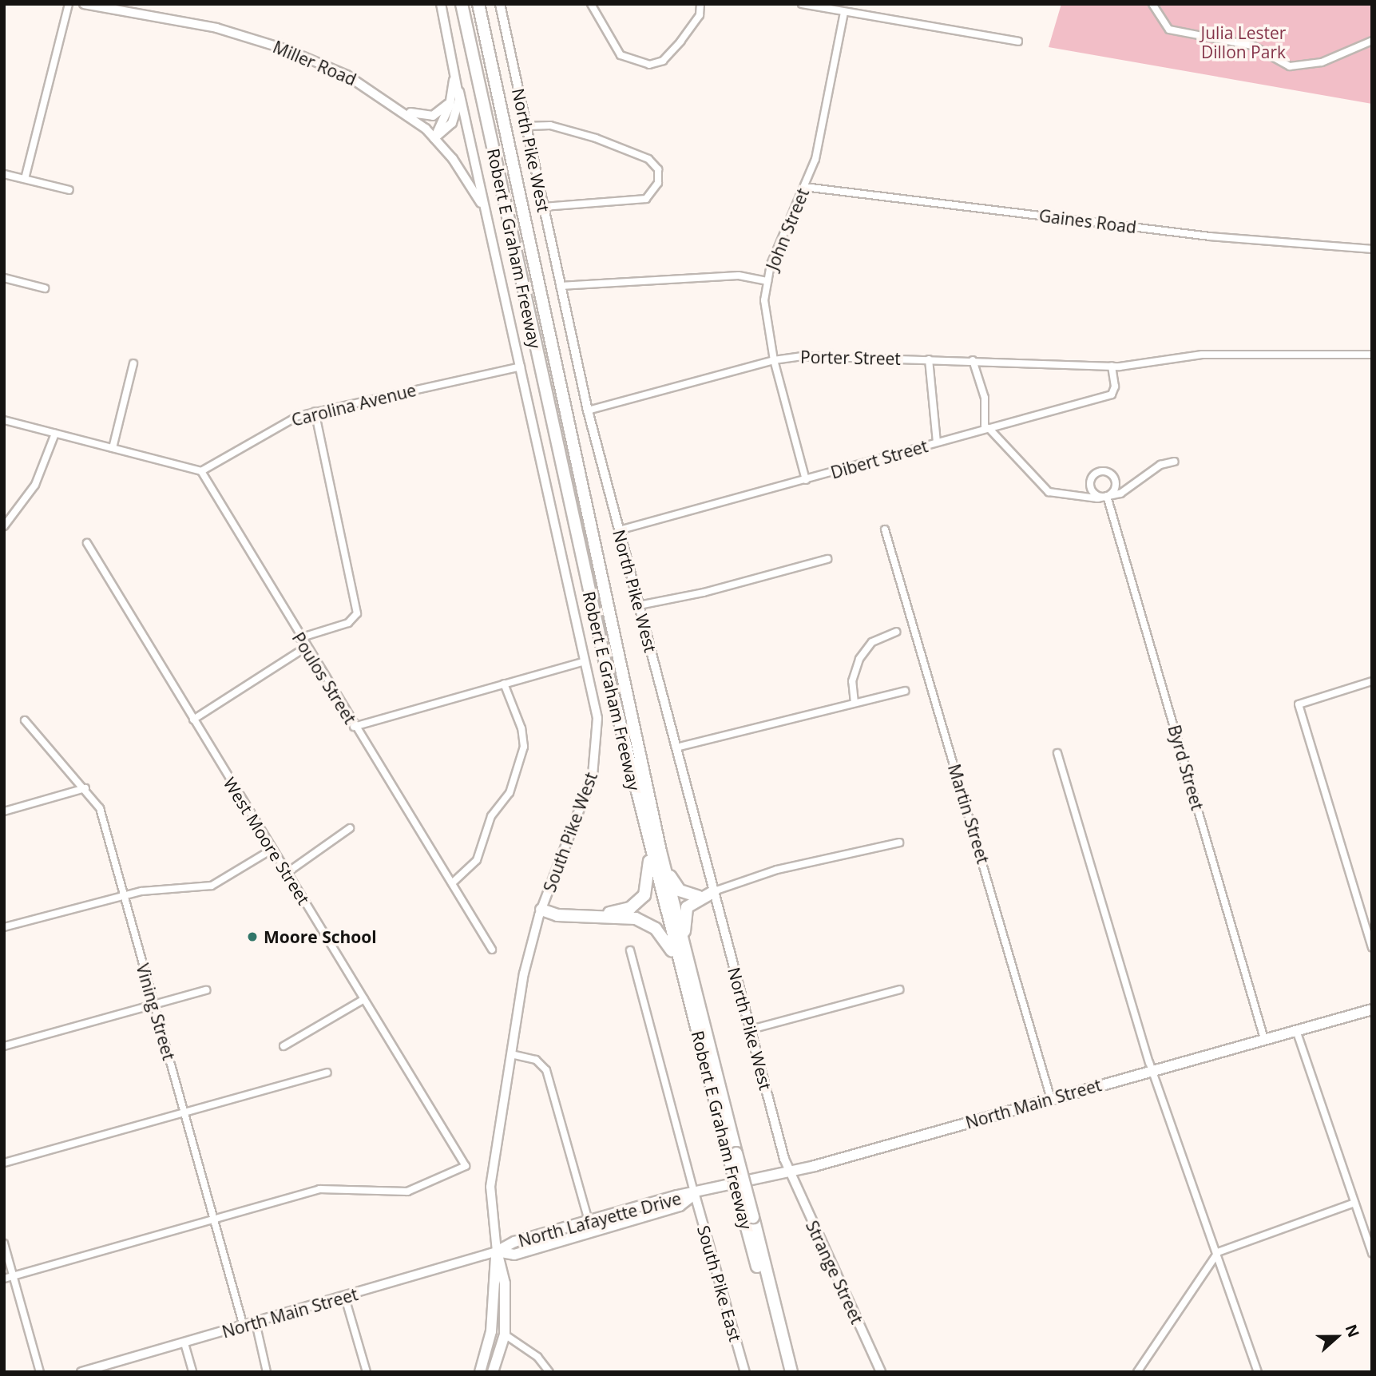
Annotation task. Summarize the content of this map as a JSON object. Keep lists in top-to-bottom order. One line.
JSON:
{"streets":{"highway":["Robert E Graham Freeway"],"main road":["Miller Road","North Pike West","South Pike West","North Main Street","North Lafayette Drive","Strange Street","South Pike East"],"street":["Gaines Road","John Street","Porter Street","Carolina Avenue","Dibert Street","Poulos Street","Byrd Street","Martin Street","West Moore Street","Vining Street"]},"crossings":[["Miller Road","South Pike West"],["North Pike West","Porter Street"],["North Pike West","Dibert Street"],["North Pike West","North Main Street"],["North Pike West","Strange Street"],["Gaines Road","John Street"],["John Street","Porter Street"],["John Street","Dibert Street"],["Porter Street","Dibert Street"],["Carolina Avenue","Poulos Street"],["Carolina Avenue","South Pike West"],["Byrd Street","North Main Street"],["Martin Street","North Main Street"],["South Pike West","North Main Street"],["South Pike West","North Lafayette Drive"],["West Moore Street","Vining Street"],["Vining Street","North Main Street"],["North Main Street","North Lafayette Drive"],["North Main Street","Strange Street"],["North Main Street","South Pike East"],["North Lafayette Drive","South Pike East"]],"parks":["Julia Lester Dillon Park"],"places":["Moore School"],"north":"right"}
